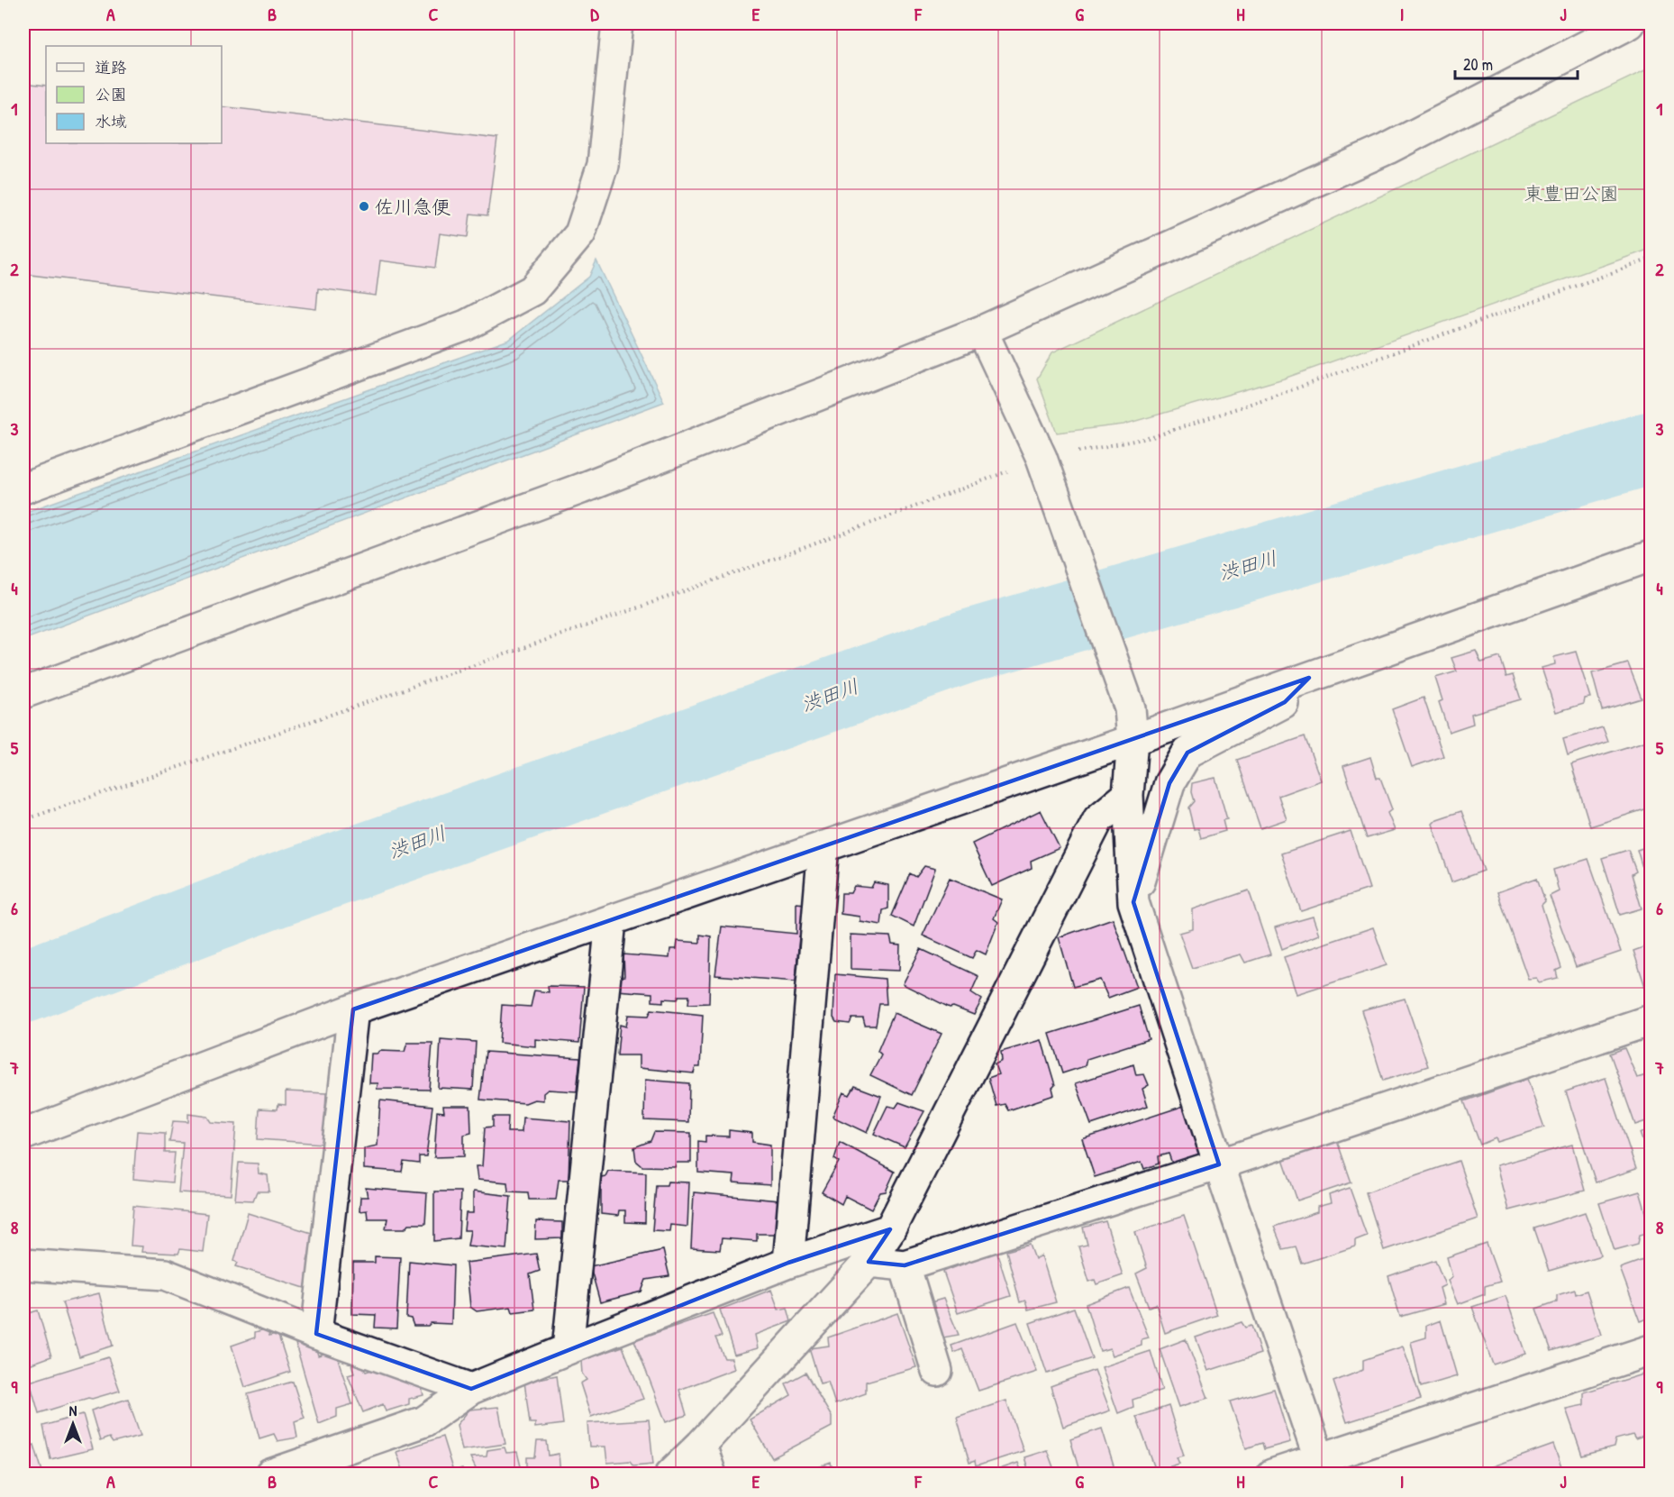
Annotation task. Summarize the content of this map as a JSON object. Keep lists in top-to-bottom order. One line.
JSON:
{"water":["渋田川"],"parks":["東豊田公園"],"places":["佐川急便"],"legend":["道路","公園","水域"],"scale_bar":"20 m","north":"top","grid":{"columns":["A","B","C","D","E","F","G","H","I","J"],"rows":["1","2","3","4","5","6","7","8","9"]}}
